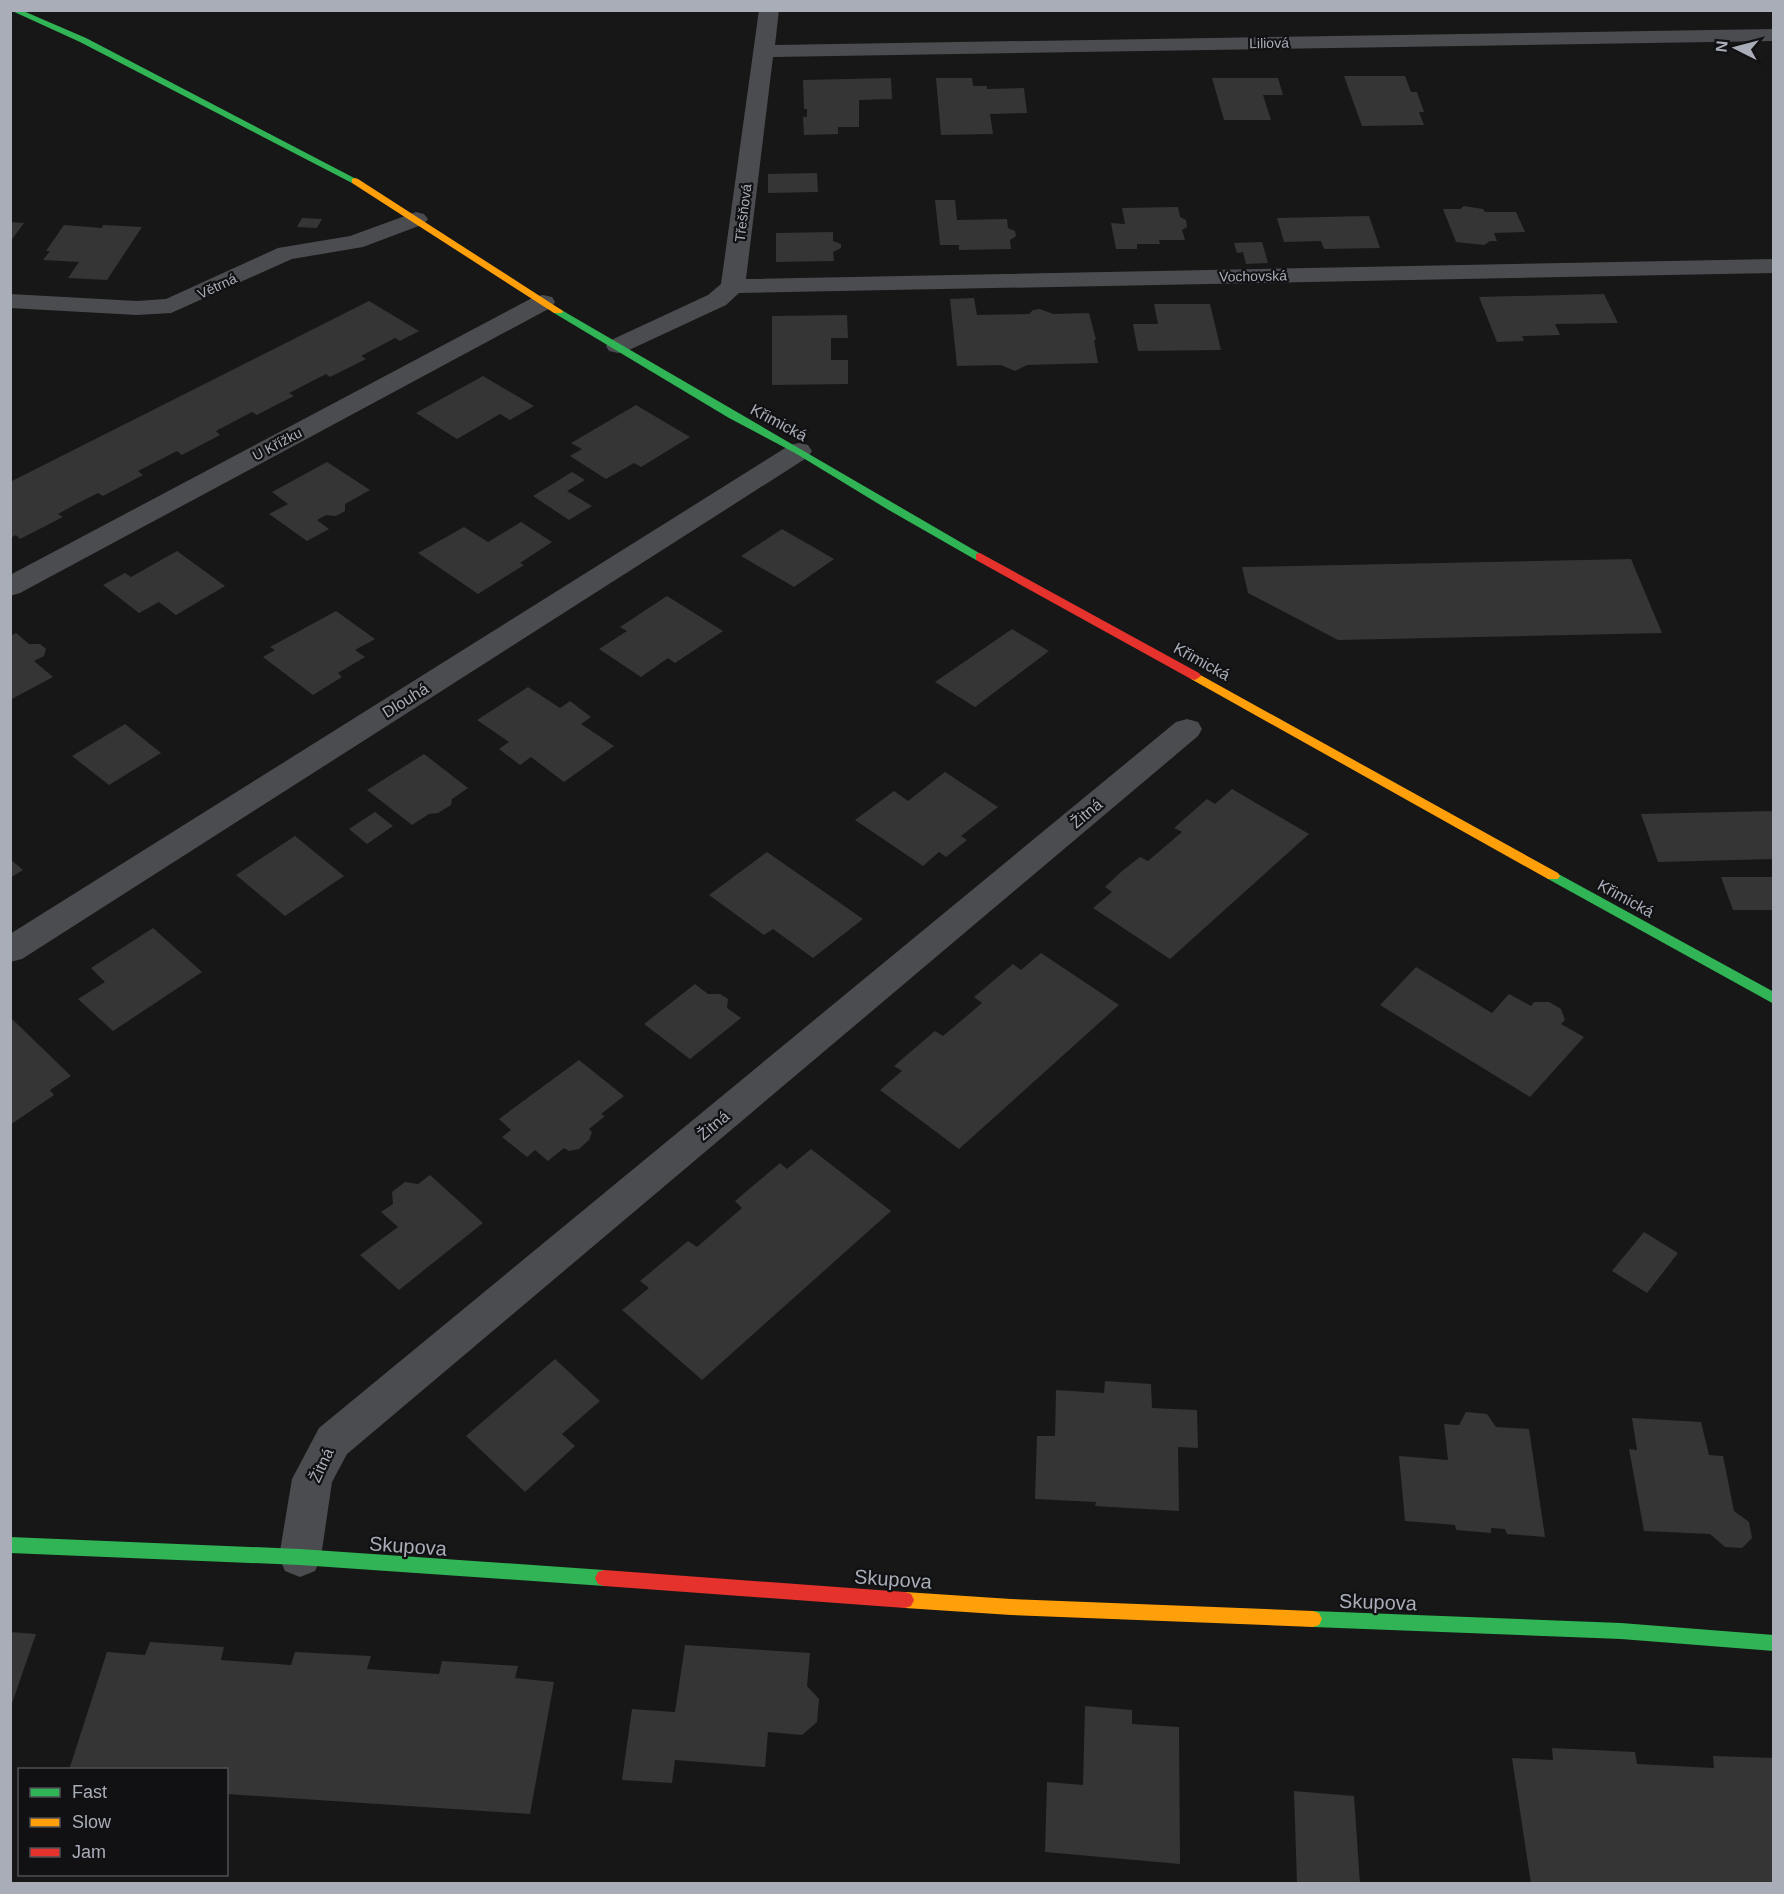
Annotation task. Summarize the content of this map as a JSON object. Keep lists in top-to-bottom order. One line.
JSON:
{"streets":{"street":["Liliová","Třešňová","Vochovská","Větrná","Křimická","U Křížku","Dlouhá","Žitná","Skupova"]},"crossings":[["Liliová","Třešňová"],["Třešňová","Vochovská"],["Větrná","Křimická"],["Křimická","U Křížku"],["Křimická","Dlouhá"],["Žitná","Skupova"]],"legend":["Fast","Slow","Jam"],"north":"left"}
